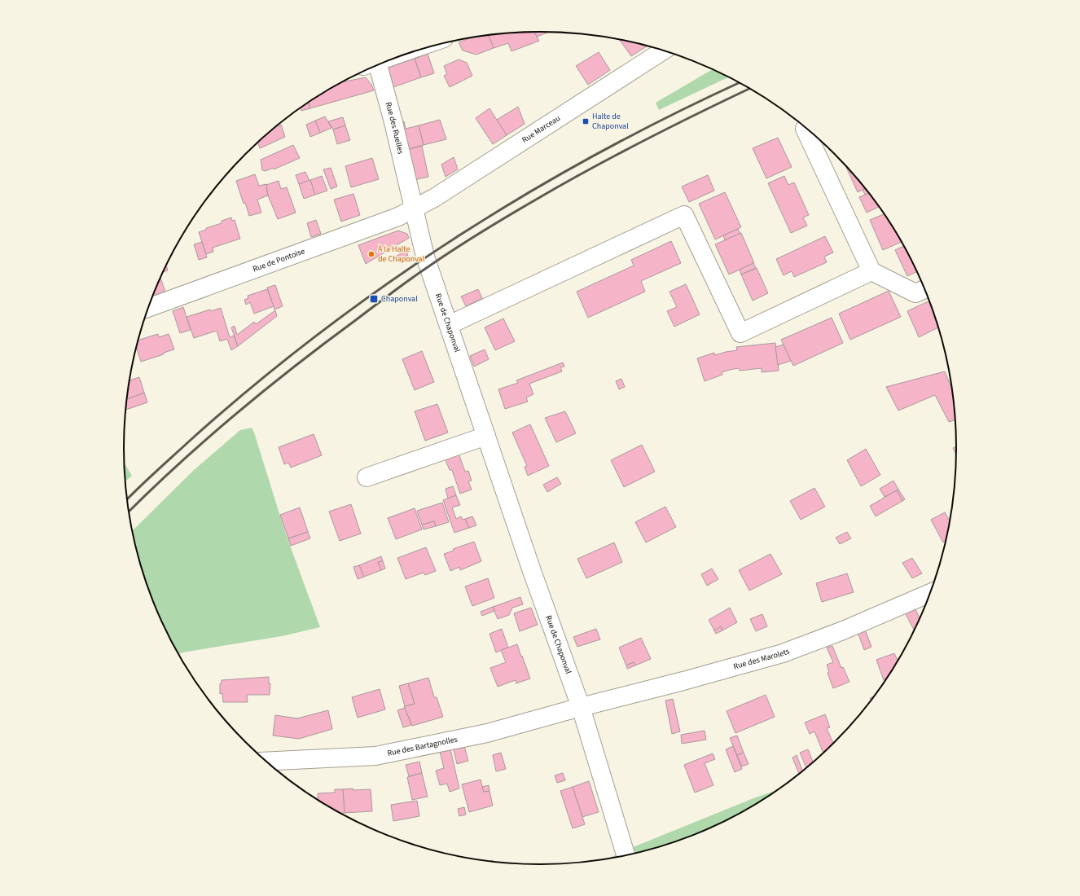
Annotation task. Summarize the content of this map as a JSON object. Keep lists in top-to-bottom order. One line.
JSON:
{"streets":{"street":["Rue des Ruelles","Rue Marceau","Rue de Pontoise","Rue de Chaponval","Rue des Marolets","Rue des Bartagnolles"]},"crossings":[["Rue des Ruelles","Rue Marceau"],["Rue des Ruelles","Rue de Pontoise"],["Rue des Ruelles","Rue de Chaponval"],["Rue Marceau","Rue de Pontoise"],["Rue Marceau","Rue de Chaponval"],["Rue de Pontoise","Rue de Chaponval"],["Rue de Chaponval","Rue des Marolets"],["Rue de Chaponval","Rue des Bartagnolles"],["Rue des Marolets","Rue des Bartagnolles"]],"places":{"transit":["Halte de Chaponval","Chaponval"],"other":["À la Halte de Chaponval"]}}
